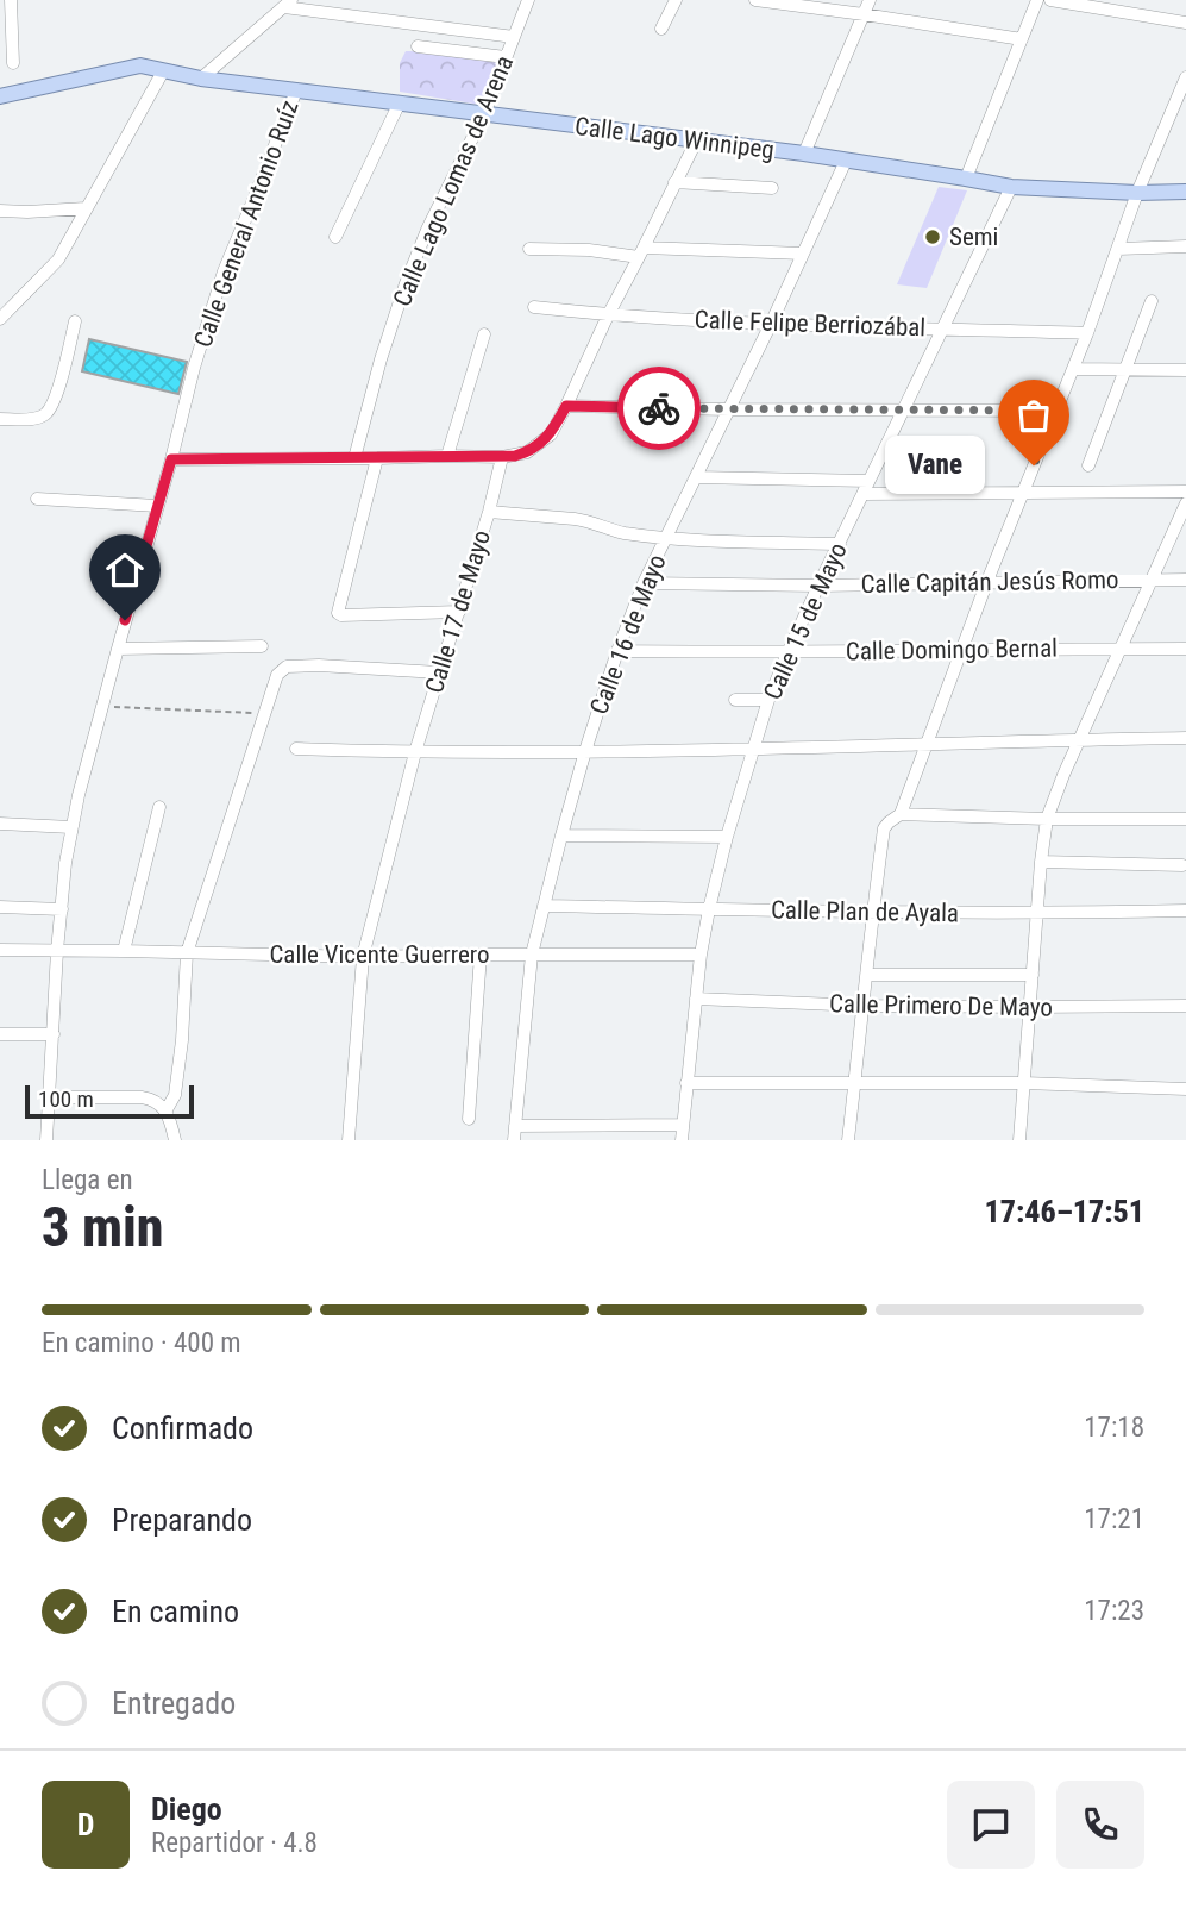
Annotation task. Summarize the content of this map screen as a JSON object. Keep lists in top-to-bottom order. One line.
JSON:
{"streets":{"main road":["Calle Lago Winnipeg"],"street":["Calle Lago Lomas de Arena","Calle General Antonio Ruíz","Calle Felipe Berriozábal","Calle Capitán Jesús Romo","Calle 17 de Mayo","Calle 15 de Mayo","Calle 16 de Mayo","Calle Domingo Bernal","Calle Plan de Ayala","Calle Vicente Guerrero","Calle Primero De Mayo"]},"crossings":[["Calle Lago Winnipeg","Calle Lago Lomas de Arena"],["Calle Lago Winnipeg","Calle General Antonio Ruíz"],["Calle Lago Winnipeg","Calle 15 de Mayo"],["Calle Lago Winnipeg","Calle 16 de Mayo"],["Calle General Antonio Ruíz","Calle Vicente Guerrero"],["Calle Felipe Berriozábal","Calle 15 de Mayo"],["Calle Felipe Berriozábal","Calle 16 de Mayo"],["Calle Capitán Jesús Romo","Calle 15 de Mayo"],["Calle Capitán Jesús Romo","Calle 16 de Mayo"],["Calle 17 de Mayo","Calle Vicente Guerrero"],["Calle 15 de Mayo","Calle Domingo Bernal"],["Calle 15 de Mayo","Calle Plan de Ayala"],["Calle 15 de Mayo","Calle Vicente Guerrero"],["Calle 15 de Mayo","Calle Primero De Mayo"],["Calle 16 de Mayo","Calle Domingo Bernal"],["Calle 16 de Mayo","Calle Plan de Ayala"],["Calle 16 de Mayo","Calle Vicente Guerrero"]],"places":["Semi","Vane"],"scale_bar":"100 m","page":{"bubble":"Vane","scale":"100 m","heading":["3 min","Llega en","17:46–17:51"],"panel":["Diego","Repartidor · 4.8"],"bar":"En camino · 400 m","list":[["Confirmado","17:18"],["Preparando","17:21"],["En camino","17:23"],"Entregado"],"round":"D"}}
